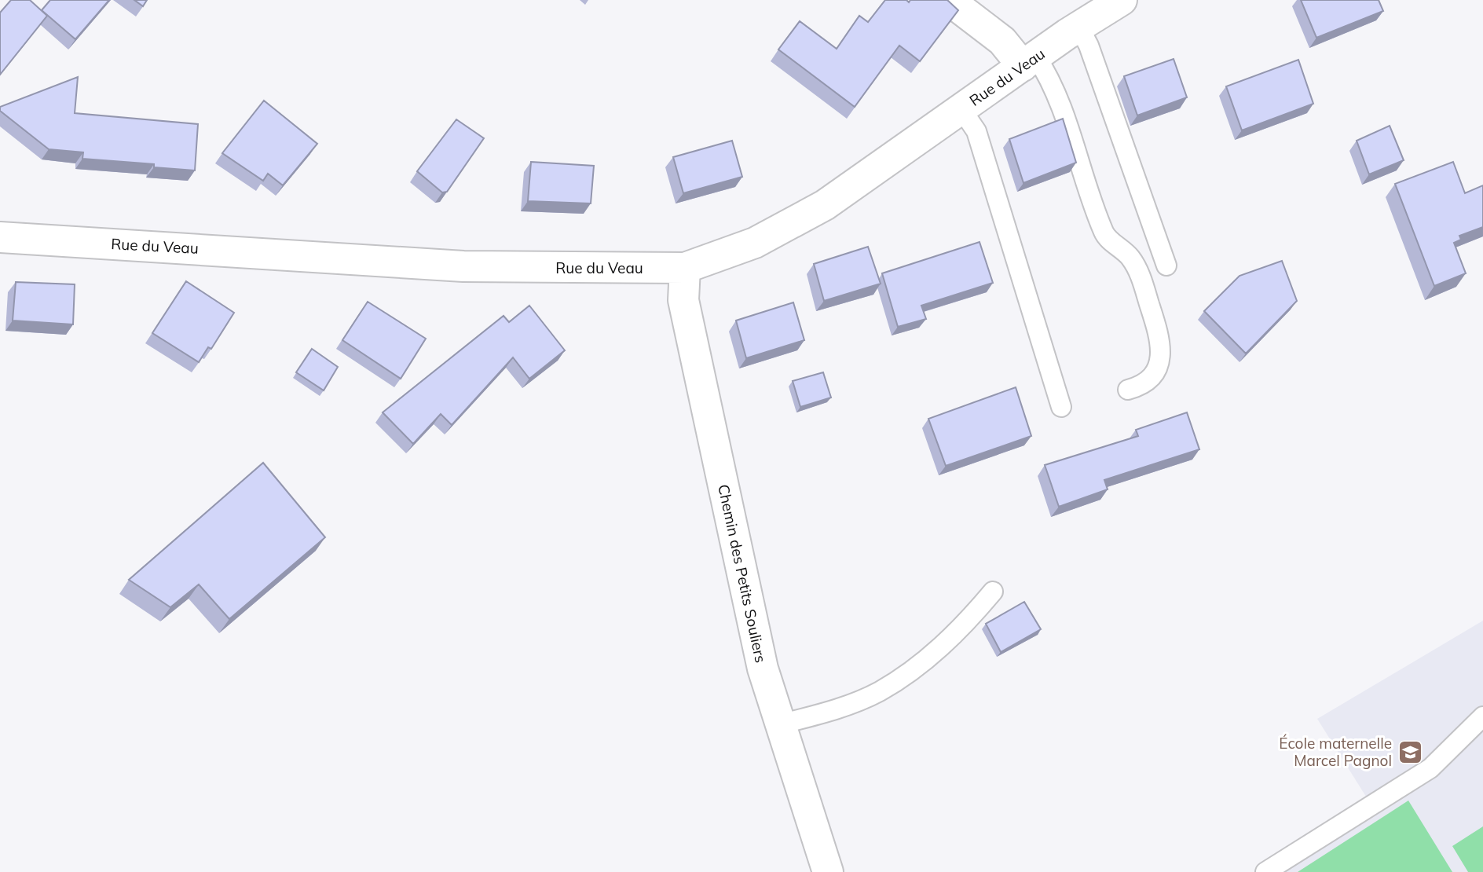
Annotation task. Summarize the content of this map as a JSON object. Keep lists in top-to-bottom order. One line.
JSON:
{"streets":{"street":["Rue du Veau","Chemin des Petits Souliers"]},"crossings":[["Rue du Veau","Chemin des Petits Souliers"]],"places":{"school or university":["École maternelle Marcel Pagnol"]}}
